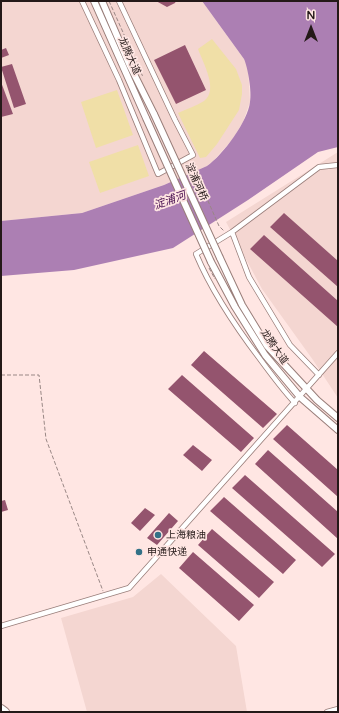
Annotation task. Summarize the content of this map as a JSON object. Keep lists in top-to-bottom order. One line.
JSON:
{"streets":{"main road":["龙腾大道","淀浦河桥"]},"crossings":[["龙腾大道","淀浦河桥"]],"water":["淀浦河"],"places":["上海粮油","申通快递"],"north":"top"}
